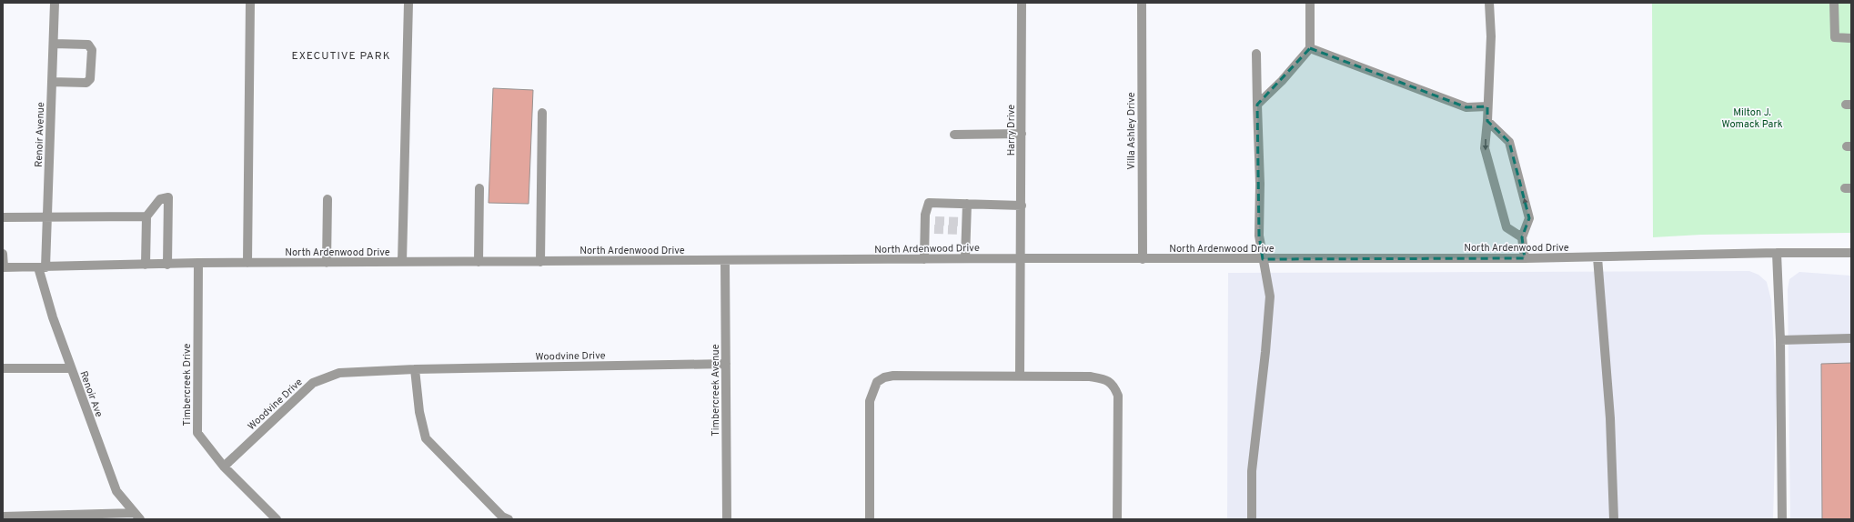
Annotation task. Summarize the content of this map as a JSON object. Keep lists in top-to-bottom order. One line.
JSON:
{"streets":{"street":["Harry Drive","Villa Ashley Drive","Renoir Avenue","North Ardenwood Drive","Woodvine Drive","Timbercreek Drive","Timbercreek Avenue","Renoir Ave"]},"crossings":[["Harry Drive","North Ardenwood Drive"],["Villa Ashley Drive","North Ardenwood Drive"],["Renoir Avenue","North Ardenwood Drive"],["Renoir Avenue","Renoir Ave"],["North Ardenwood Drive","Timbercreek Drive"],["North Ardenwood Drive","Timbercreek Avenue"],["North Ardenwood Drive","Renoir Ave"],["Woodvine Drive","Timbercreek Drive"],["Woodvine Drive","Timbercreek Avenue"]],"districts":["EXECUTIVE PARK"],"parks":["Milton J. Womack Park"]}
